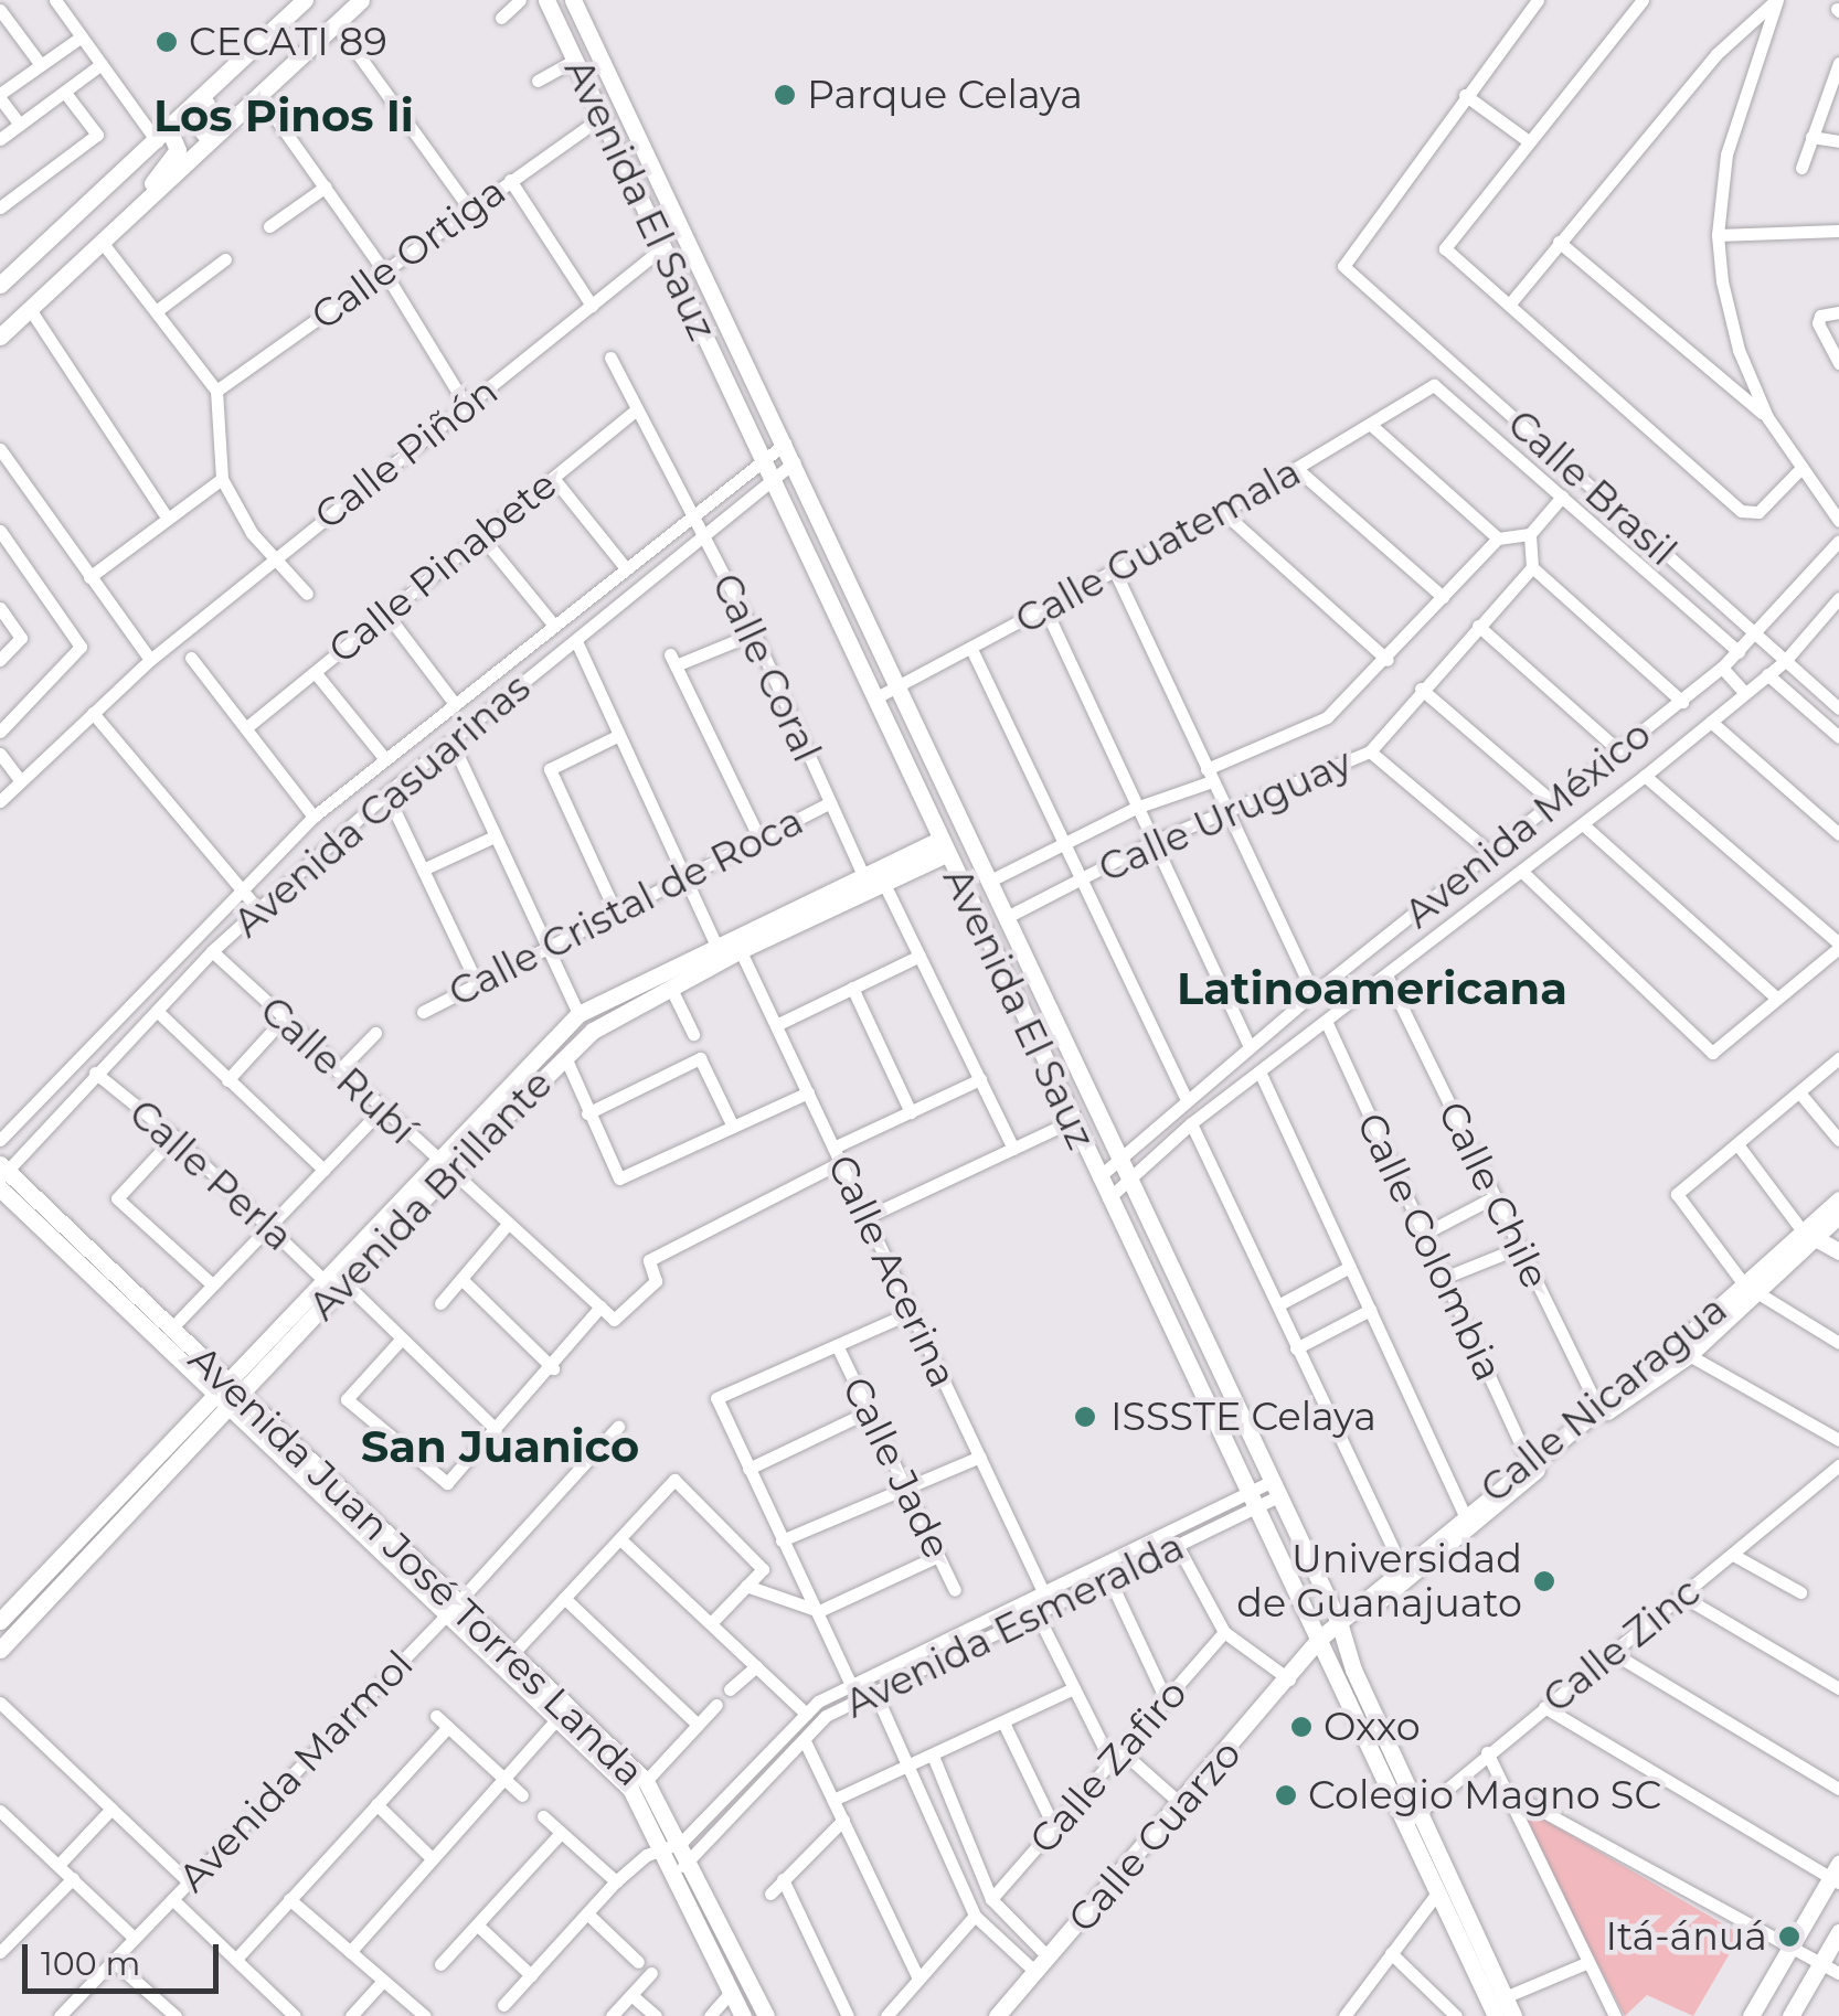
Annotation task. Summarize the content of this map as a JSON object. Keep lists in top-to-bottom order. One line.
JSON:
{"streets":{"main road":["Avenida El Sauz","Avenida Brillante","Calle Nicaragua","Avenida Juan José Torres Landa","Calle Cuarzo"],"street":["Calle Ortiga","Calle Piñón","Calle Brasil","Calle Guatemala","Calle Pinabete","Calle Coral","Avenida Casuarinas","Calle Uruguay","Avenida México","Calle Cristal de Roca","Calle Rubí","Calle Perla","Calle Chile","Calle Colombia","Calle Acerina","Calle Jade","Avenida Esmeralda","Calle Zinc","Calle Zafiro","Avenida Marmol"]},"crossings":[["Avenida El Sauz","Calle Ortiga"],["Avenida El Sauz","Calle Piñón"],["Avenida El Sauz","Calle Guatemala"],["Avenida El Sauz","Avenida Casuarinas"],["Avenida El Sauz","Calle Uruguay"],["Avenida El Sauz","Avenida México"],["Avenida El Sauz","Avenida Brillante"],["Avenida El Sauz","Calle Nicaragua"],["Avenida El Sauz","Avenida Esmeralda"],["Avenida El Sauz","Calle Zinc"],["Avenida El Sauz","Calle Cuarzo"],["Calle Brasil","Avenida México"],["Calle Pinabete","Calle Coral"],["Calle Coral","Avenida Casuarinas"],["Calle Coral","Calle Cristal de Roca"],["Calle Coral","Avenida Brillante"],["Avenida Casuarinas","Calle Rubí"],["Avenida Casuarinas","Calle Perla"],["Avenida Casuarinas","Avenida Juan José Torres Landa"],["Avenida México","Calle Chile"],["Avenida México","Calle Colombia"],["Calle Rubí","Avenida Brillante"],["Calle Rubí","Calle Acerina"],["Calle Perla","Avenida Brillante"],["Avenida Brillante","Calle Acerina"],["Avenida Brillante","Avenida Juan José Torres Landa"],["Calle Chile","Calle Nicaragua"],["Calle Colombia","Calle Nicaragua"],["Calle Acerina","Avenida Esmeralda"],["Calle Nicaragua","Calle Cuarzo"],["Avenida Juan José Torres Landa","Avenida Esmeralda"],["Avenida Juan José Torres Landa","Avenida Marmol"]],"districts":["Los Pinos Ii","Latinoamericana","San Juanico"],"places":["CECATI 89","Parque Celaya","ISSSTE Celaya","Universidad de Guanajuato","Oxxo","Colegio Magno SC","Itá-ánuá"],"scale_bar":"100 m"}
